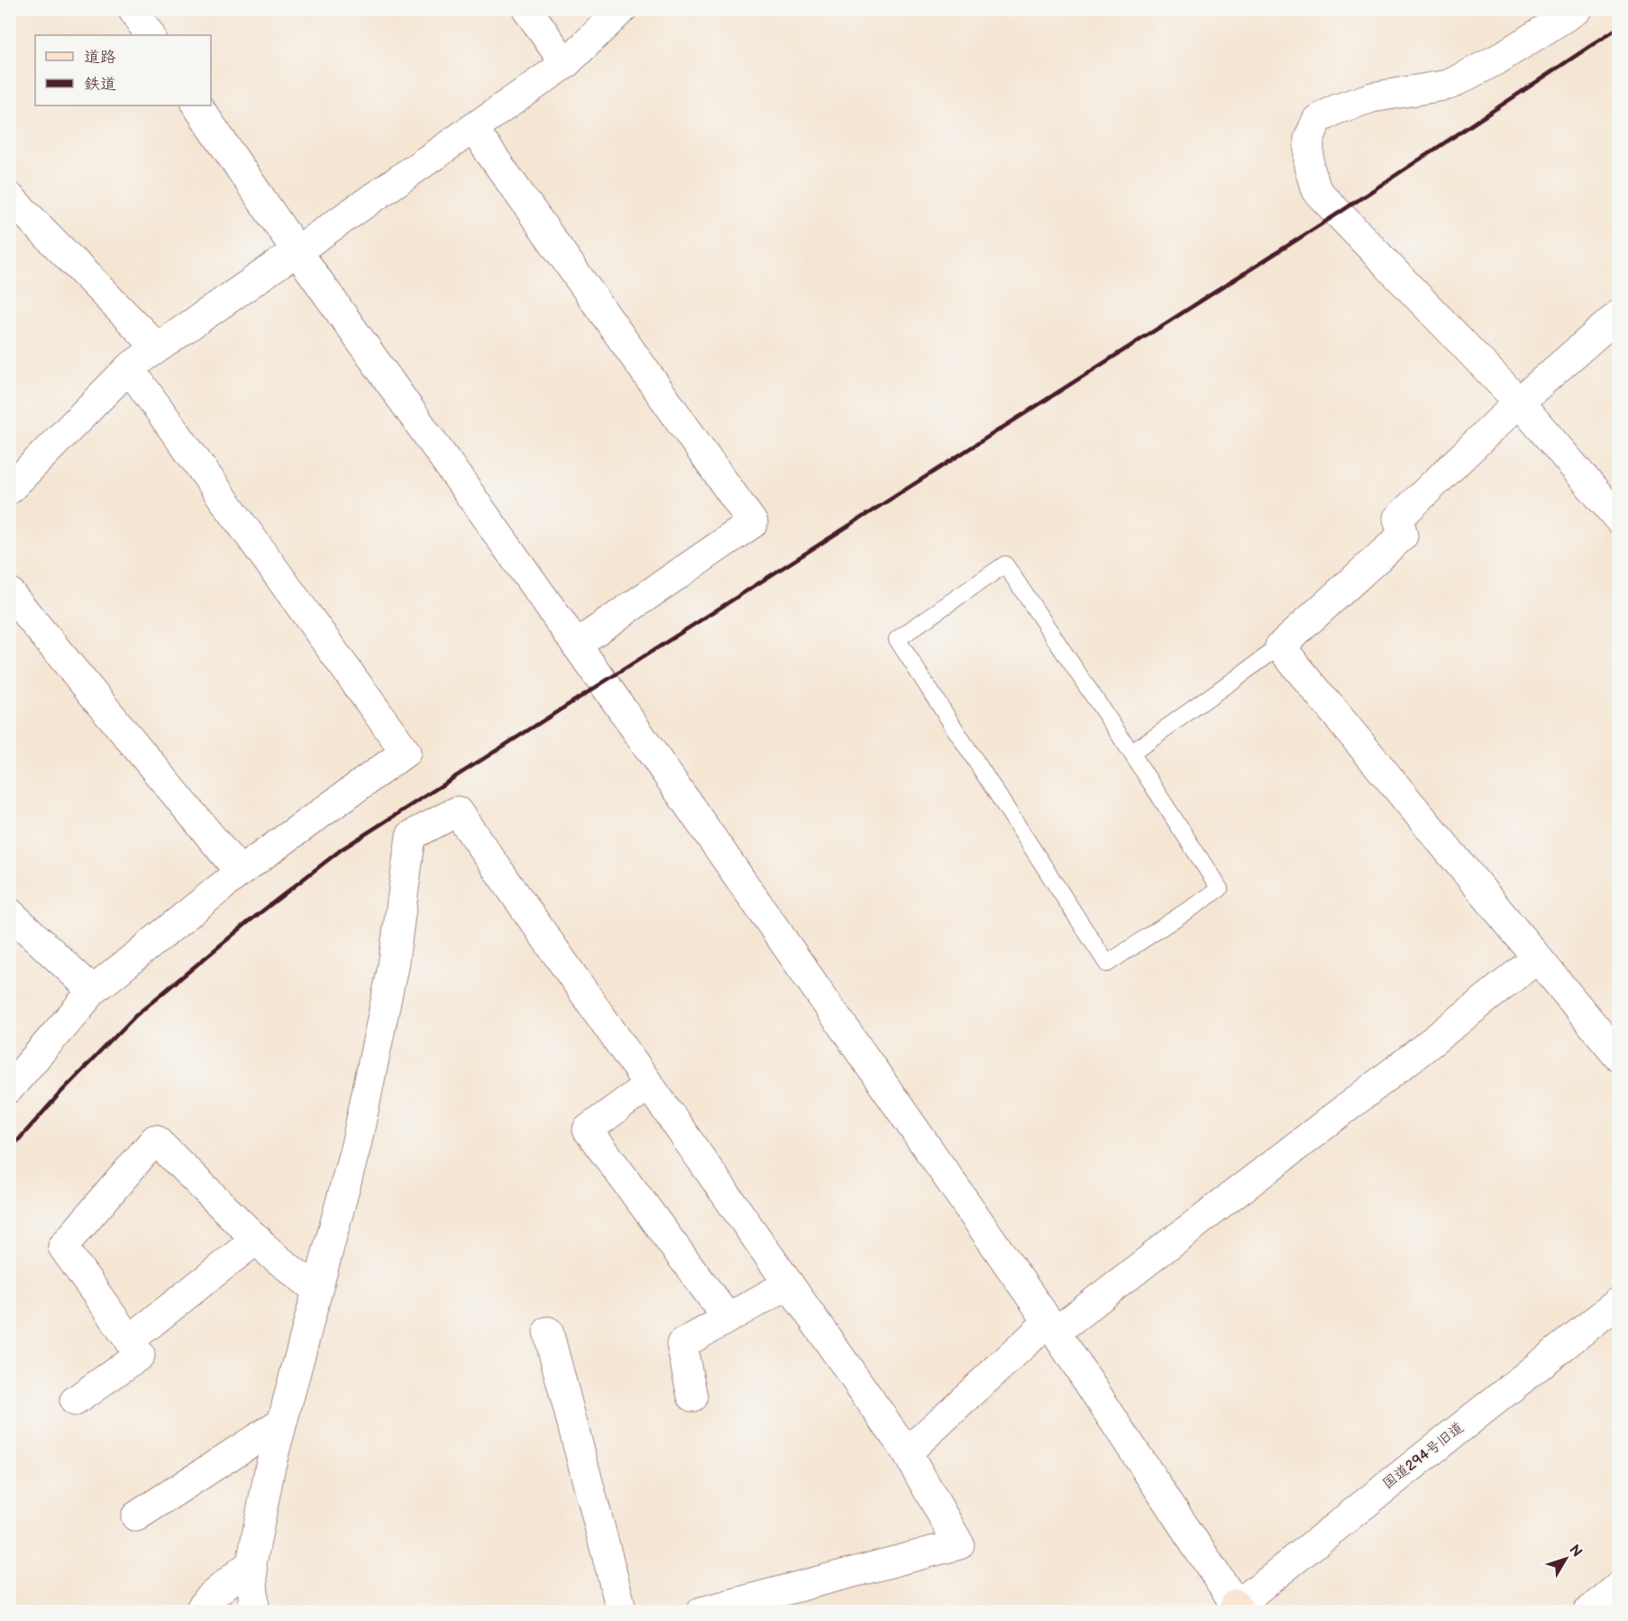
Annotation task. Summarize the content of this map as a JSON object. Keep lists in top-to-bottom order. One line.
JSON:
{"streets":{"street":["国道294号旧道"]},"legend":["道路","鉄道"],"north":"top right"}
